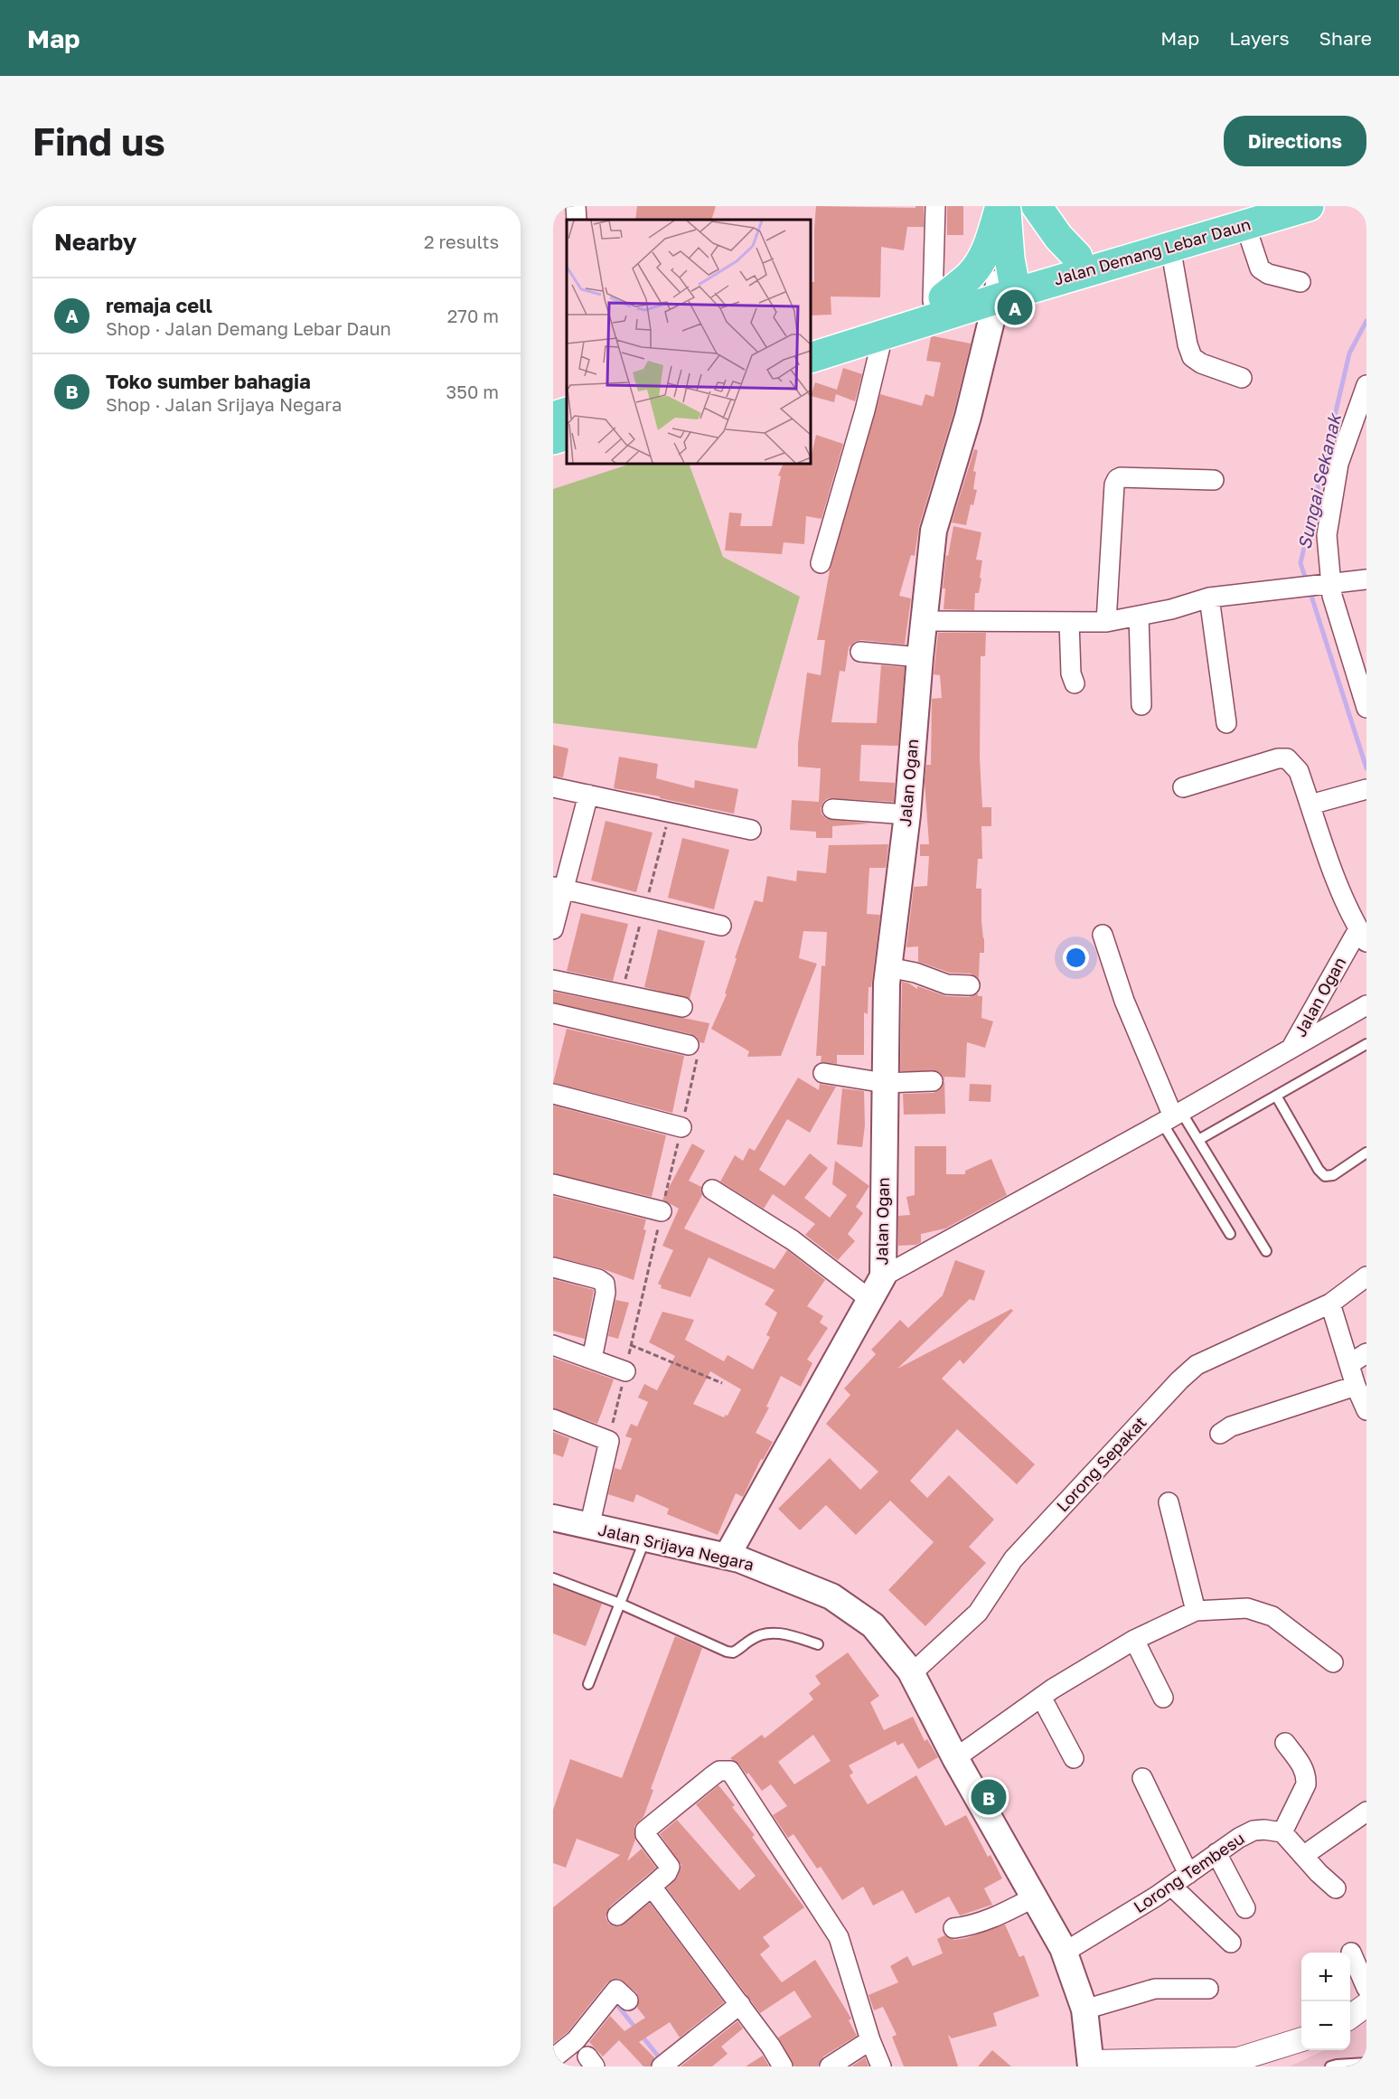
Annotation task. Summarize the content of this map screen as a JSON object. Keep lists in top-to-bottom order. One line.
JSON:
{"streets":{"highway":["Jalan Demang Lebar Daun"],"main road":["Jalan Ogan","Jalan Srijaya Negara"],"street":["Lorong Sepakat","Lorong Tembesu"]},"crossings":[["Jalan Demang Lebar Daun","Jalan Ogan"],["Jalan Ogan","Jalan Srijaya Negara"],["Lorong Sepakat","Jalan Srijaya Negara"],["Jalan Srijaya Negara","Lorong Tembesu"]],"water":["Sungai Sekanak"],"page":{"header":"Map","nav":["Map","Layers","Share"],"buttons":"Directions","title":"Find us","heading":["Nearby","2 results"],"list":[{"mark":"A","name":"remaja cell","note":"Shop · Jalan Demang Lebar Daun","value":"270 m"},{"mark":"B","name":"Toko sumber bahagia","note":"Shop · Jalan Srijaya Negara","value":"350 m"}],"pins":["A","B"],"map_buttons":["+","−"]}}
